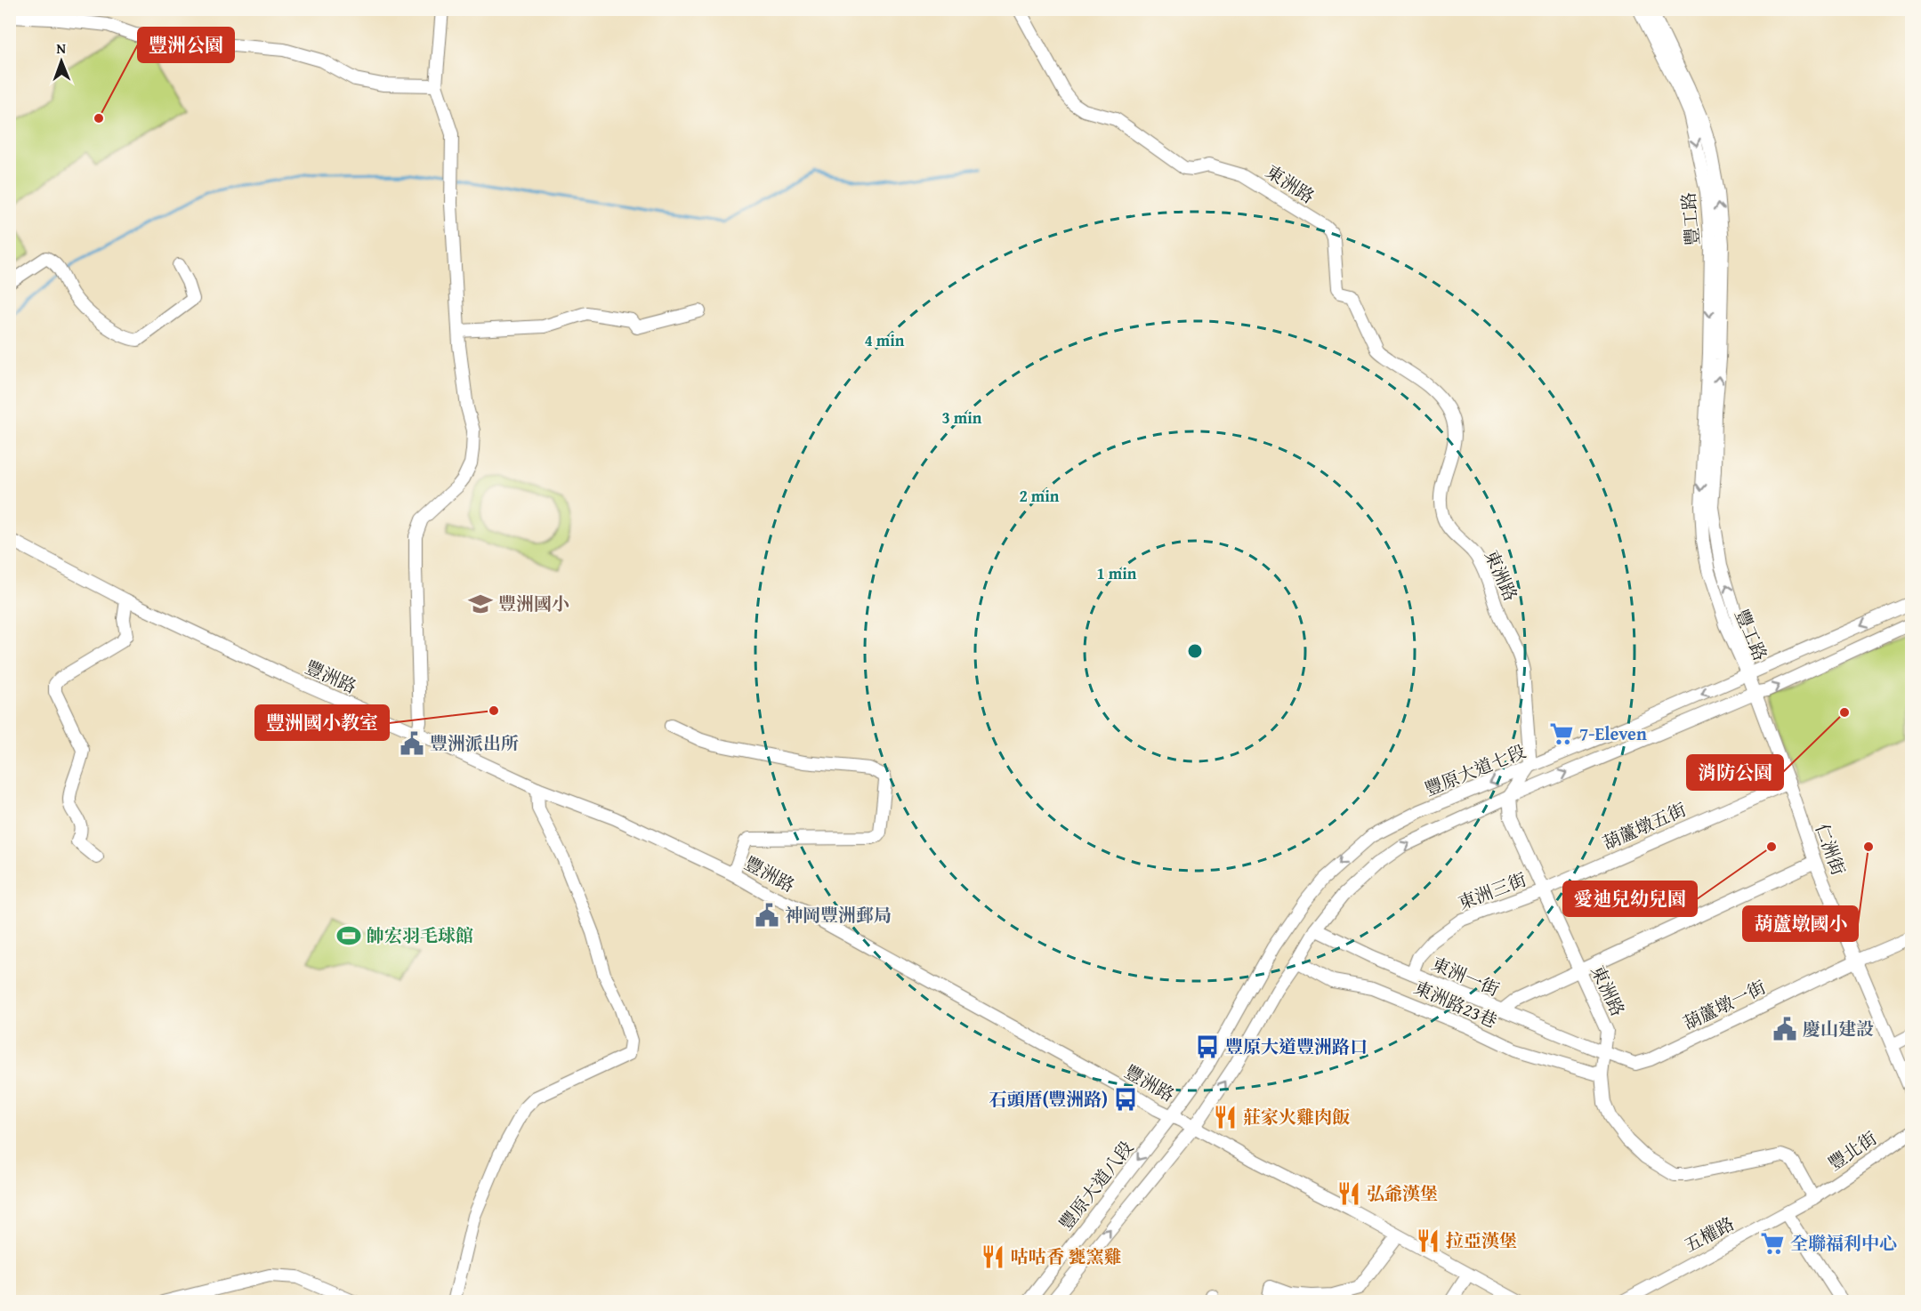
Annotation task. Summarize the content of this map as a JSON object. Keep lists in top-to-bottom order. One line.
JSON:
{"streets":{"street":["東洲路","豐工路","豐洲路","豐原大道七段","葫蘆墩五街","仁洲街","東洲三街","東洲一街","東洲路23巷","葫蘆墩一街","豐北街","豐原大道八段","五權路"]},"crossings":[["東洲路","豐原大道七段"],["東洲路","葫蘆墩五街"],["東洲路","東洲三街"],["東洲路","東洲一街"],["東洲路","東洲路23巷"],["東洲路","葫蘆墩一街"],["東洲路","豐北街"],["東洲路","五權路"],["豐工路","豐原大道七段"],["豐工路","仁洲街"],["豐洲路","豐原大道七段"],["豐洲路","豐原大道八段"],["豐原大道七段","仁洲街"],["豐原大道七段","豐原大道八段"],["葫蘆墩五街","仁洲街"],["葫蘆墩五街","東洲三街"],["仁洲街","葫蘆墩一街"],["東洲三街","東洲一街"],["東洲一街","葫蘆墩一街"],["豐北街","五權路"]],"places":{"other":["豐洲公園","豐洲國小教室","消防公園","愛迪兒幼兒園","葫蘆墩國小"],"school or university":["豐洲國小"],"supermarket":["7-Eleven","全聯福利中心"],"public building":["豐洲派出所","神岡豐洲郵局","慶山建設"],"sports":["帥宏羽毛球館"],"bus stop":["豐原大道豐洲路口","石頭厝(豐洲路)"],"restaurant":["莊家火雞肉飯","弘爺漢堡","拉亞漢堡","咕咕香 甕窯雞"]},"north":"top","rings":["4 min","3 min","2 min","1 min"]}
